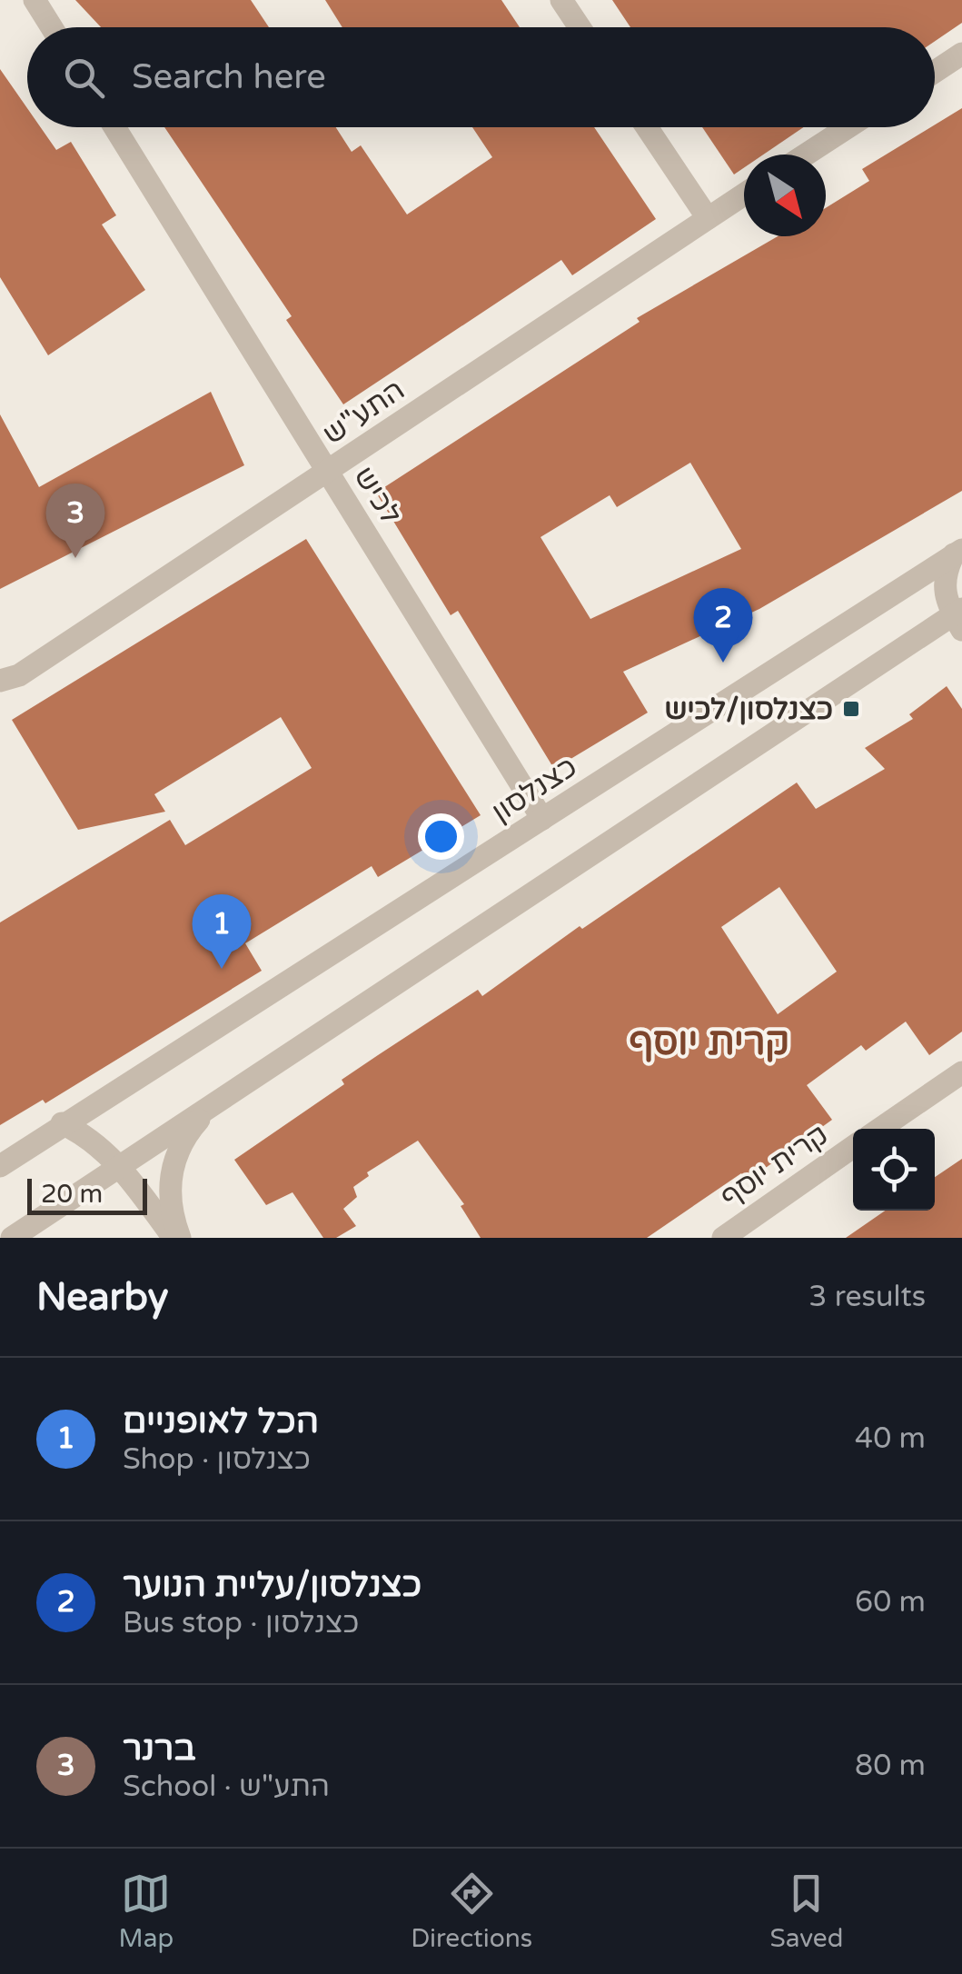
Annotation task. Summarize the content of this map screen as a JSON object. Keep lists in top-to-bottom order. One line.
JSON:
{"streets":{"street":["התע\"ש","לכיש","כצנלסון","קרית יוסף"]},"crossings":[["התע\"ש","לכיש"],["לכיש","כצנלסון"]],"districts":["קרית יוסף"],"places":{"transit":["כצנלסון/לכיש"]},"scale_bar":"20 m","north":"bottom right","page":{"search":"Search here","pins":["3","2","1"],"scale":"20 m","heading":["Nearby","3 results"],"list":[{"mark":"1","name":"הכל לאופניים","note":"Shop · כצנלסון","value":"40 m"},{"mark":"2","name":"כצנלסון/עליית הנוער","note":"Bus stop · כצנלסון","value":"60 m"},{"mark":"3","name":"ברנר","note":"School · התע\"ש","value":"80 m"}],"nav":["Map","Directions","Saved"]}}
